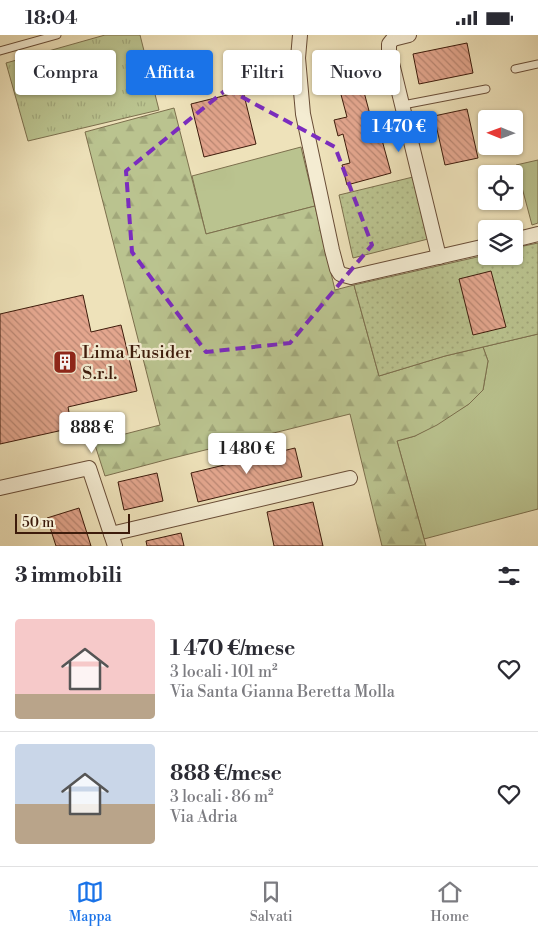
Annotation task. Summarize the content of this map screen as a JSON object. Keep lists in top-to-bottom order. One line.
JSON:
{"places":{"building":["Lima Eusider S.r.l."]},"scale_bar":"50 m","north":"left","page":{"status":"18:04","chip":["Compra","Affitta","Filtri","Nuovo"],"price":["1 470 €","888 €","1 480 €"],"scale":"50 m","heading":"3 immobili","list":[{"name":"1 470 €/mese","note":"3 locali · 101 m² · Via Santa Gianna Beretta Molla"},{"name":"888 €/mese","note":"3 locali · 86 m² · Via Adria"}],"tabs":["Mappa","Salvati","Home"]}}
